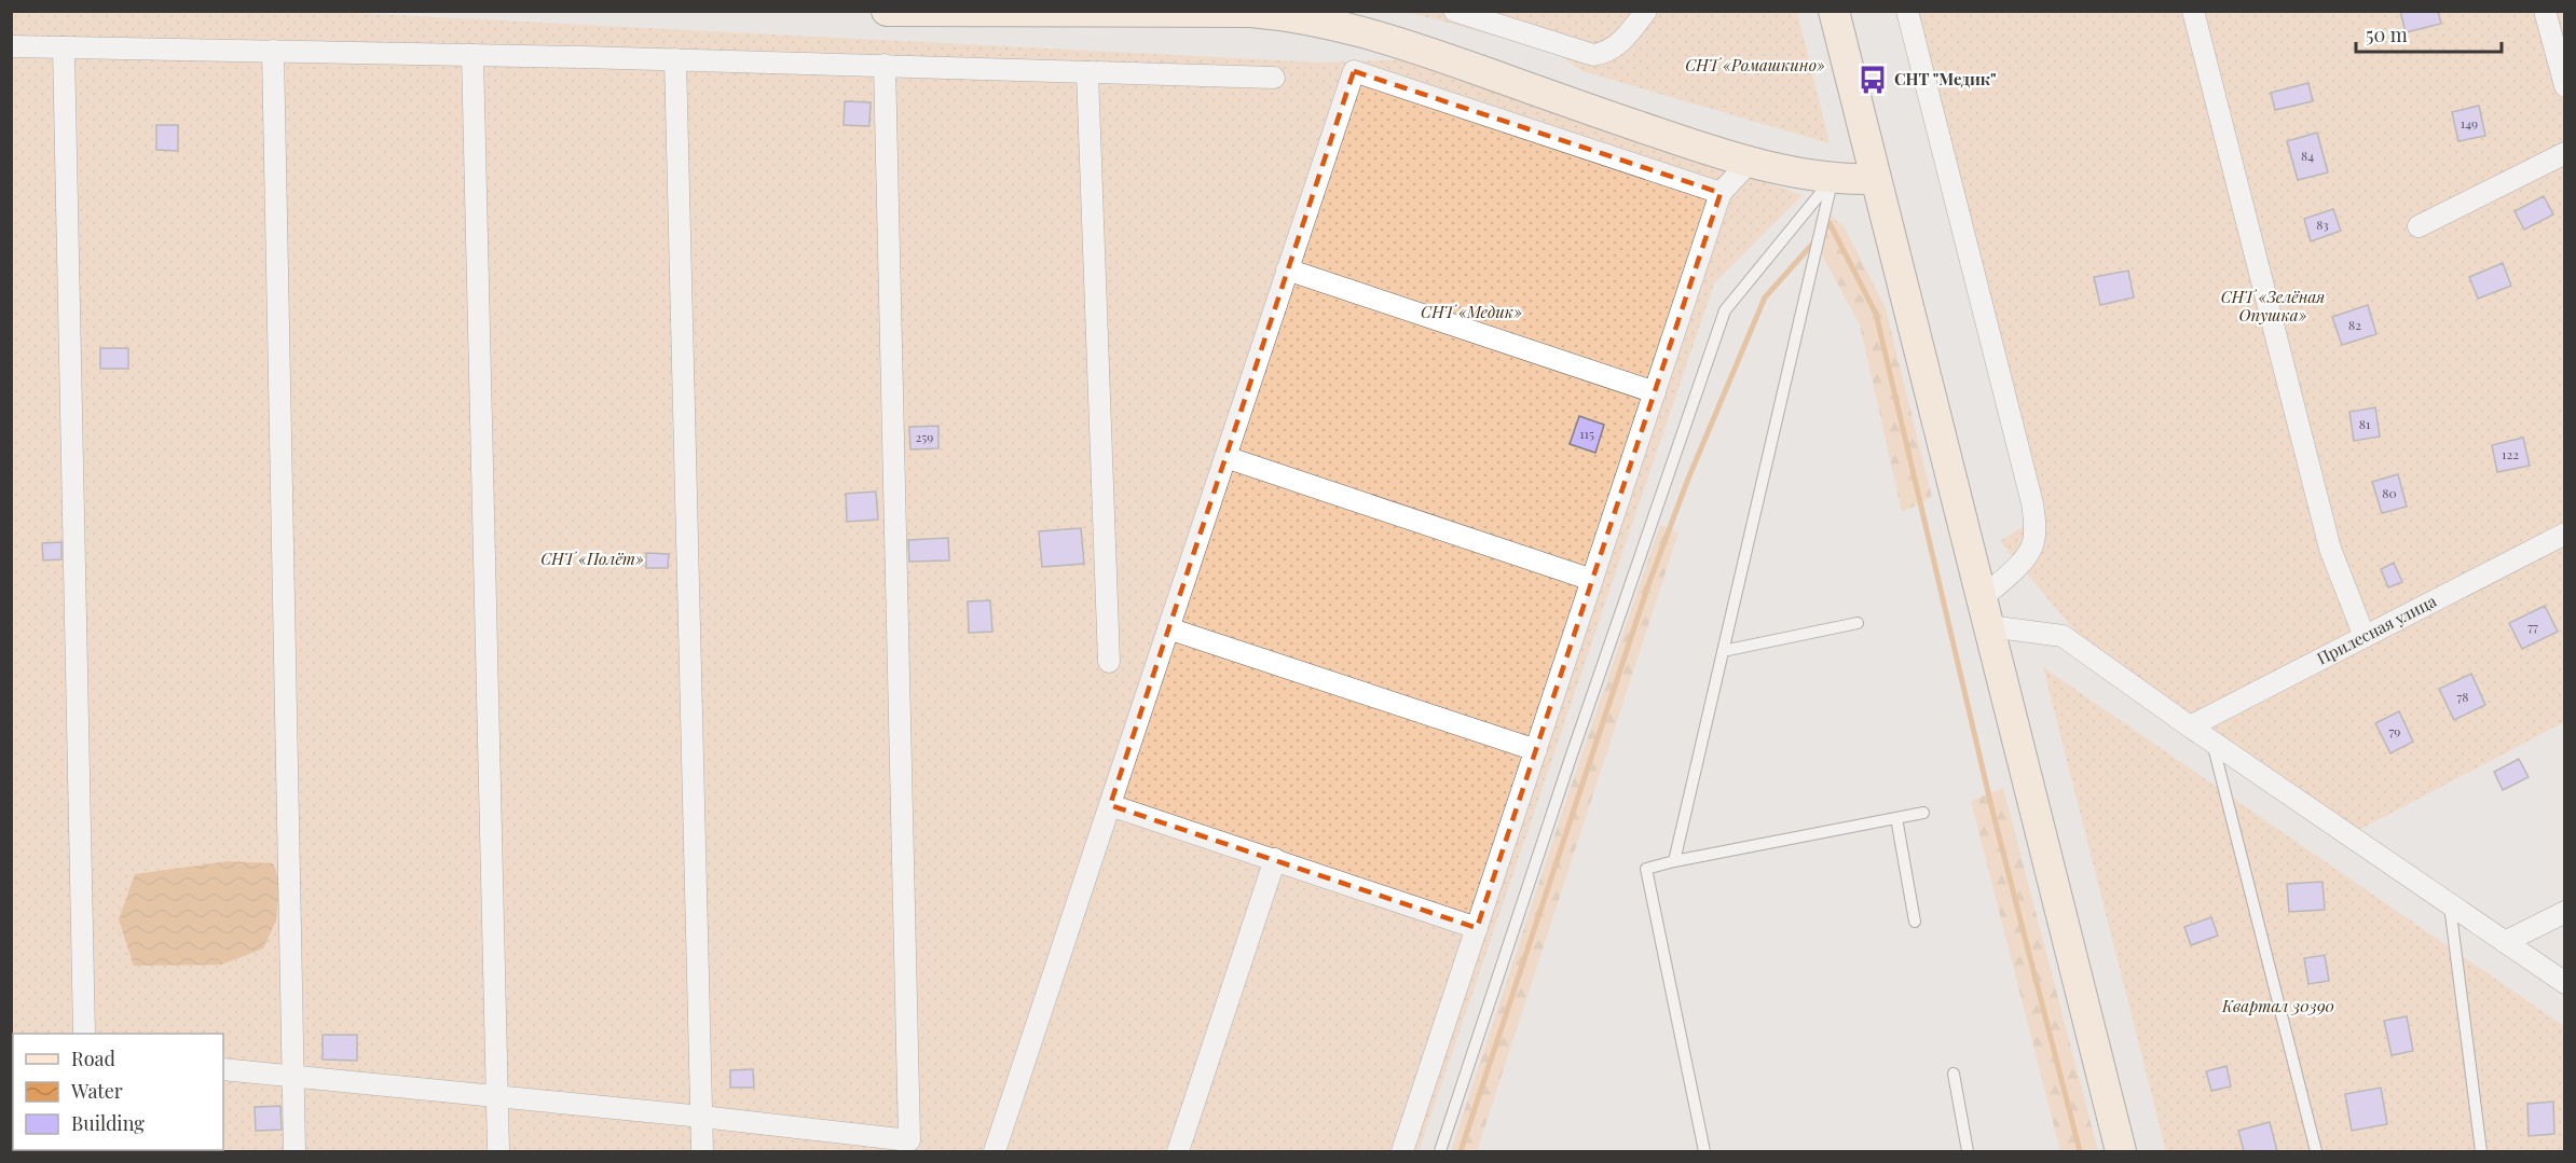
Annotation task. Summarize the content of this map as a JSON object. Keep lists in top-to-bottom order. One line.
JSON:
{"streets":{"street":["Прилесная улица"]},"parks":["СНТ «Ромашкино»","СНТ «Зелёная Опушка»","СНТ «Медик»","СНТ «Полёт»","Квартал 30390"],"places":{"bus stop":["СНТ \"Медик\""]},"house_numbers":["149","84","83","82","81","115","259","122","80","77","78","79"],"legend":["Road","Water","Building"],"scale_bar":"50 m"}
